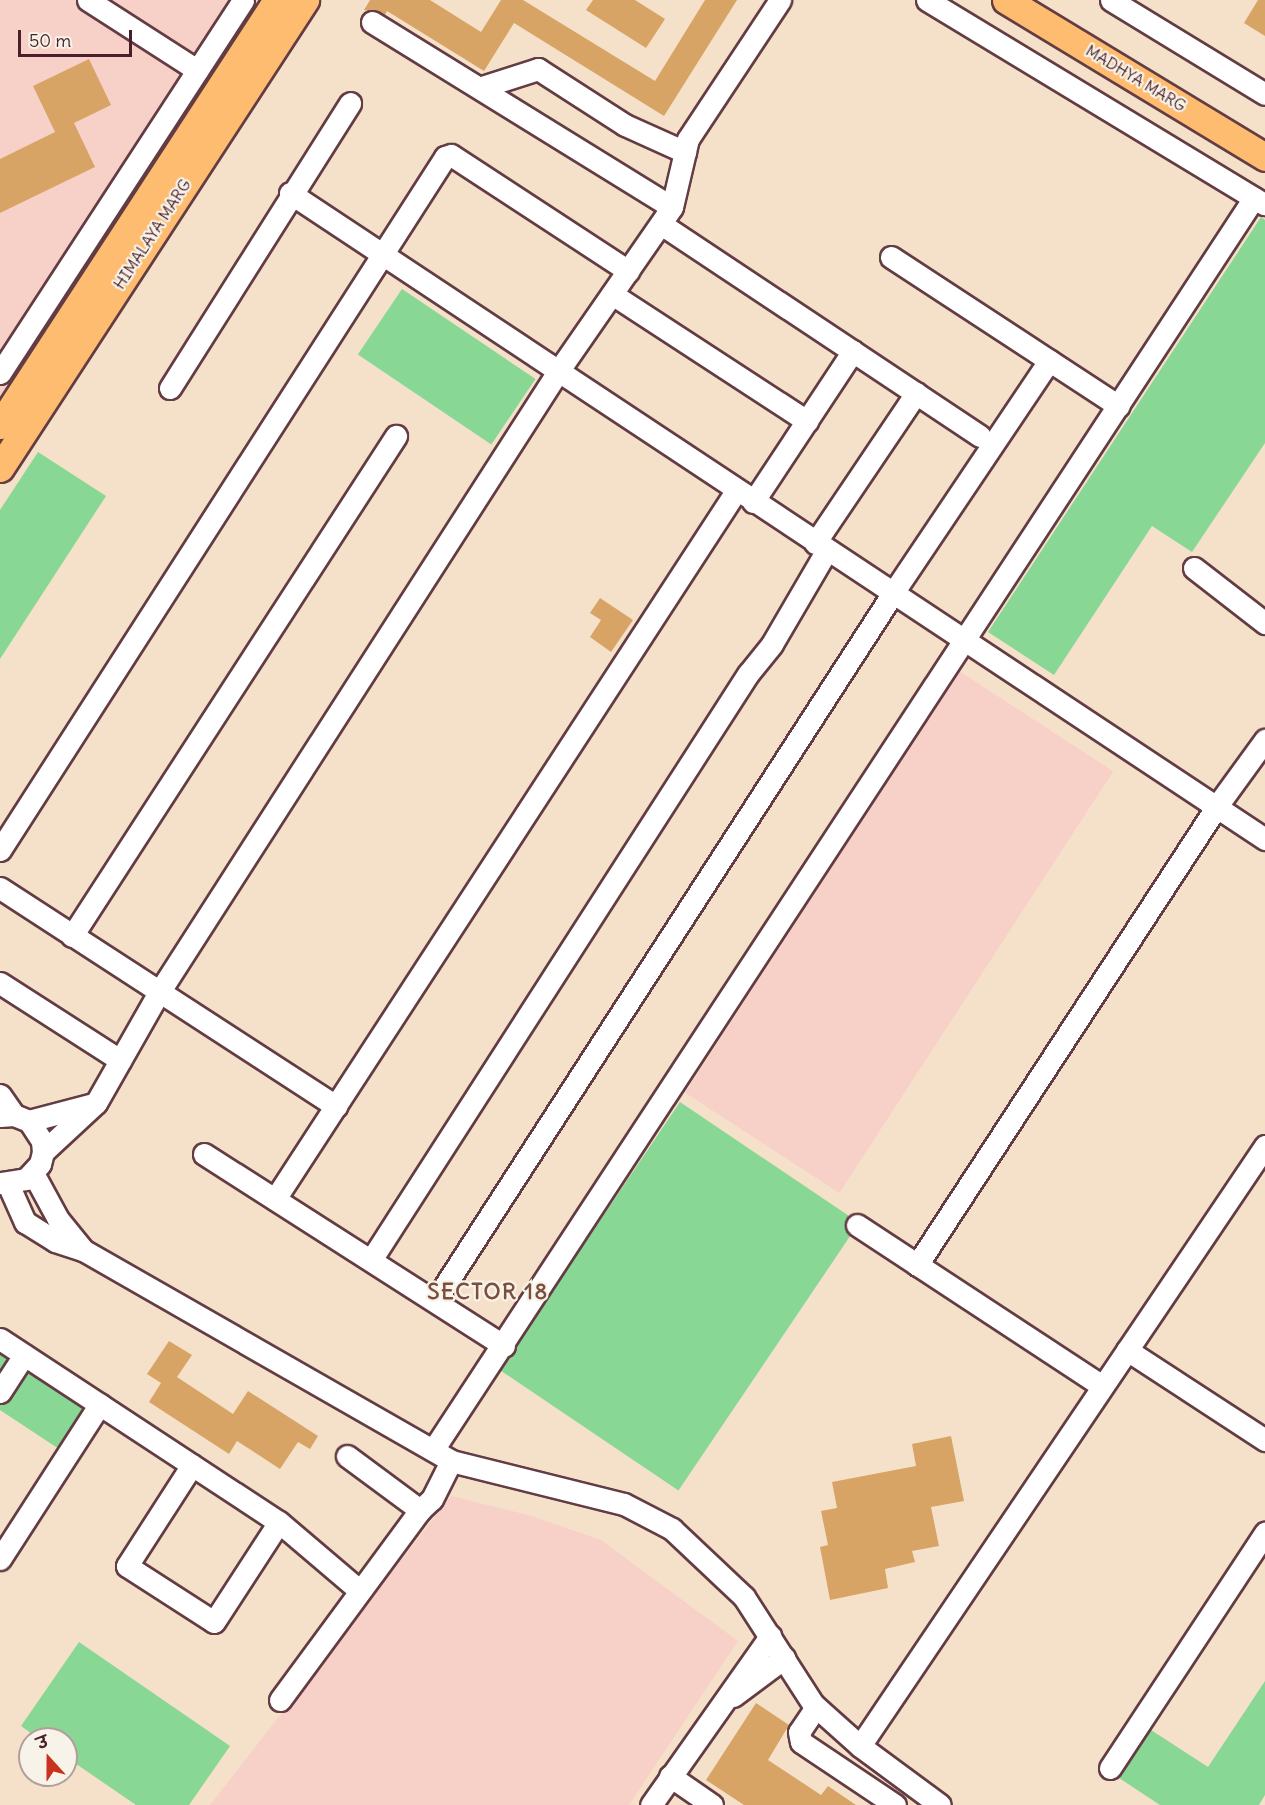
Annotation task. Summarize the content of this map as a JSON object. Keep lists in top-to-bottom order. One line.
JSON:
{"streets":{"main road":["MADHYA MARG","HIMALAYA MARG"]},"districts":["SECTOR 18"],"scale_bar":"50 m","north":"top"}
